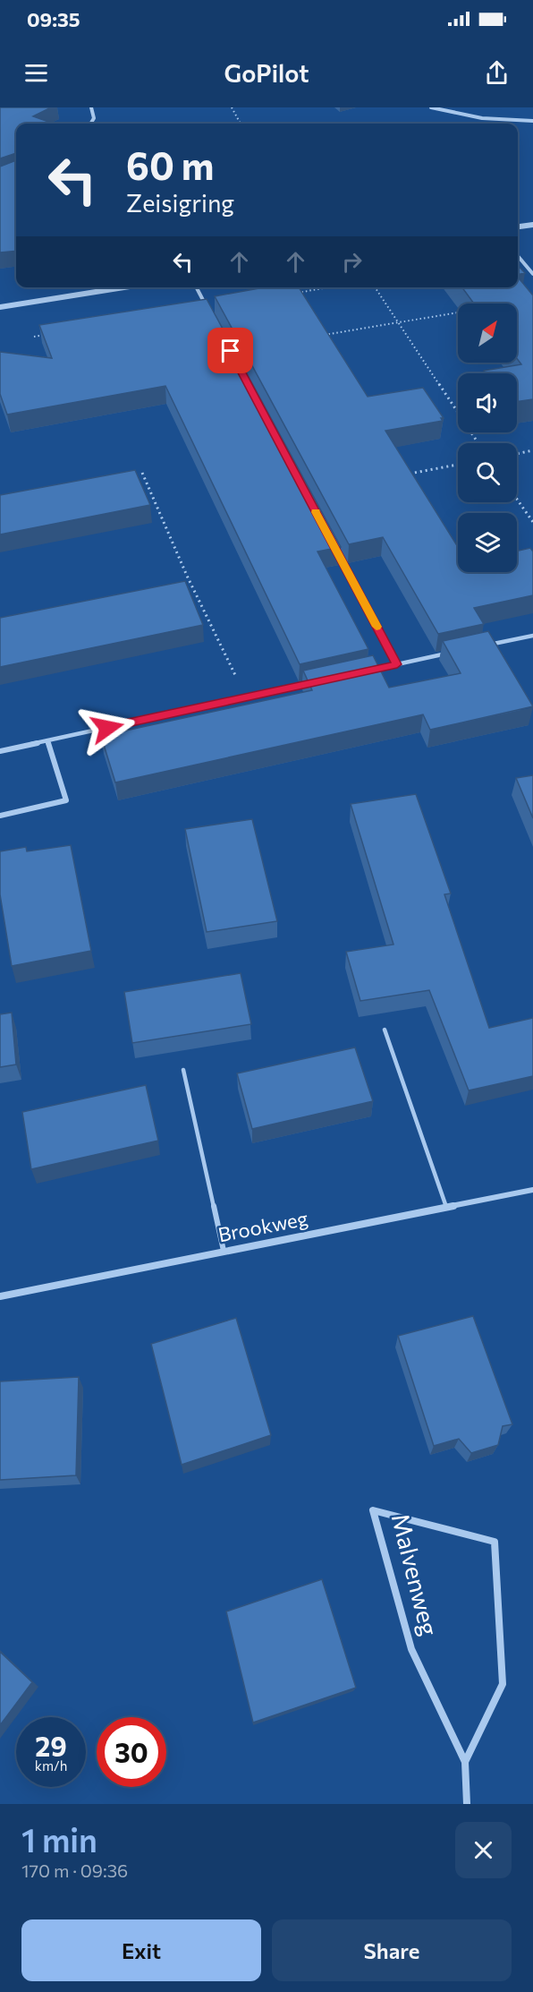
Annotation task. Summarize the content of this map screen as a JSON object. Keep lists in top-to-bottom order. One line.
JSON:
{"streets":{"street":["Brookweg","Malvenweg"]},"north":"top right","page":{"status":"09:35","header":"GoPilot","turn":["60 m","Zeisigring"],"speed":"29 km/h","limit":"30","heading":["1 min","170 m · 09:36"],"buttons":["Exit","Share"]}}
